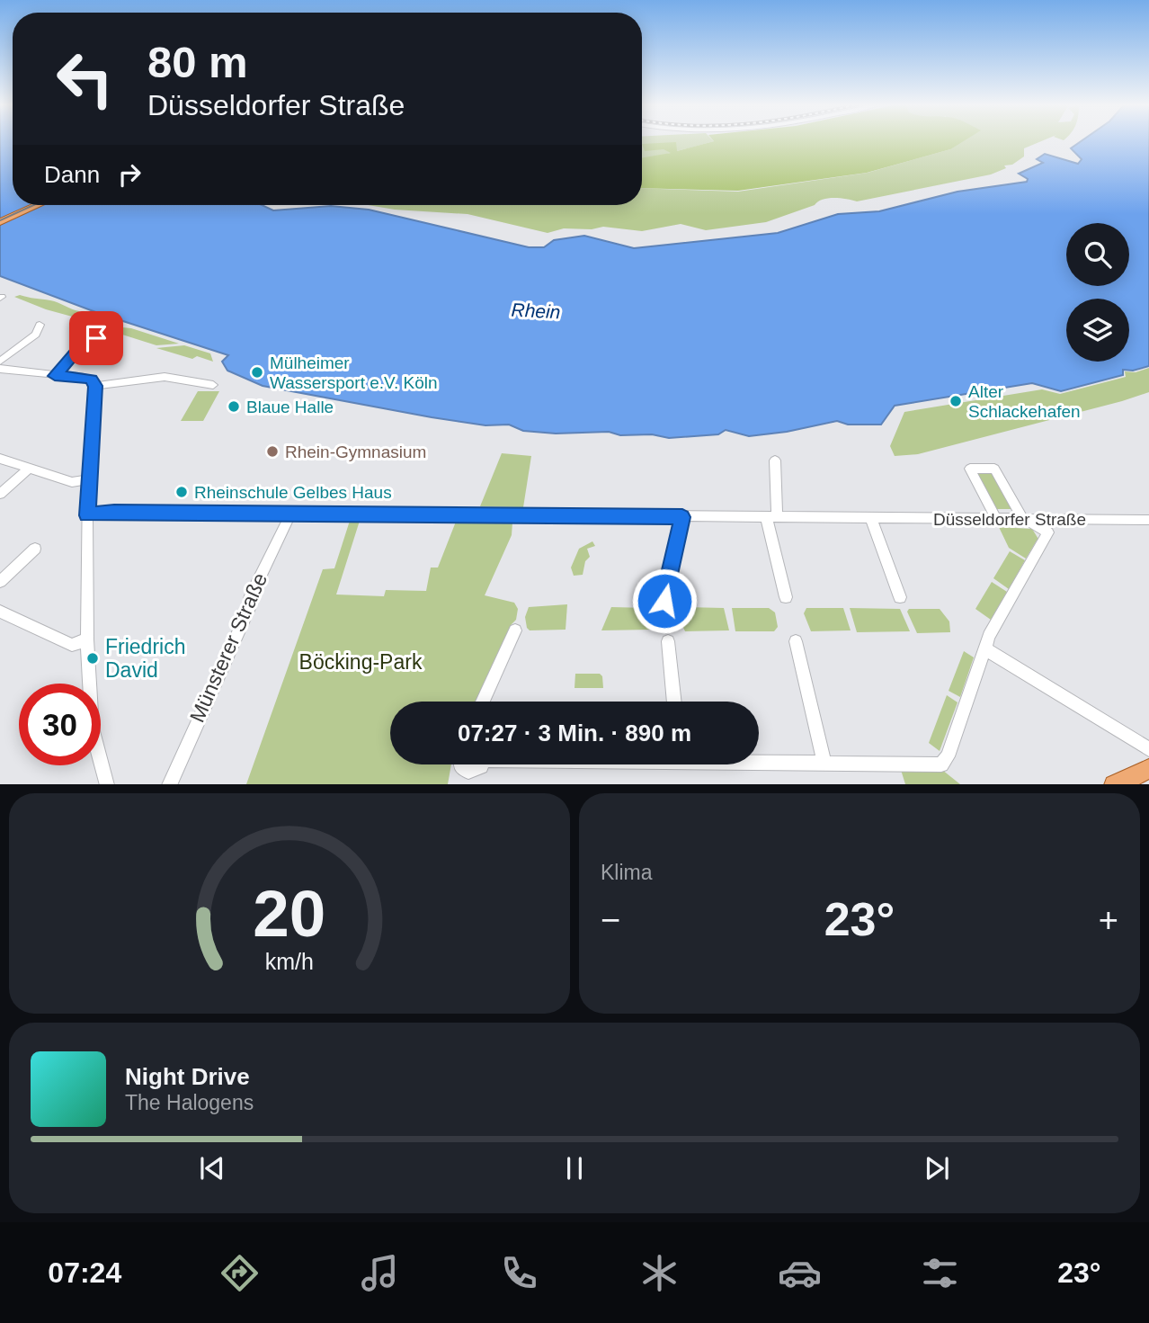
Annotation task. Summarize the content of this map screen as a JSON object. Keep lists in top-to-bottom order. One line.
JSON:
{"streets":{"street":["Düsseldorfer Straße","Münsterer Straße"]},"crossings":[["Düsseldorfer Straße","Münsterer Straße"]],"water":["Rhein"],"parks":["Böcking-Park"],"places":["Mülheimer Wassersport e.V. Köln","Alter Schlackehafen","Blaue Halle","Rhein-Gymnasium","Rheinschule Gelbes Haus","Friedrich David"],"page":{"turn":["80 m","Düsseldorfer Straße"],"then":"Dann","limit":"30","trip":"07:27 · 3 Min. · 890 m","tile":"Klima","heat":["−","23°","+"],"song":["Night Drive","The Halogens"],"tabs":["07:24","23°"],"gauge":["20","km/h"]}}
